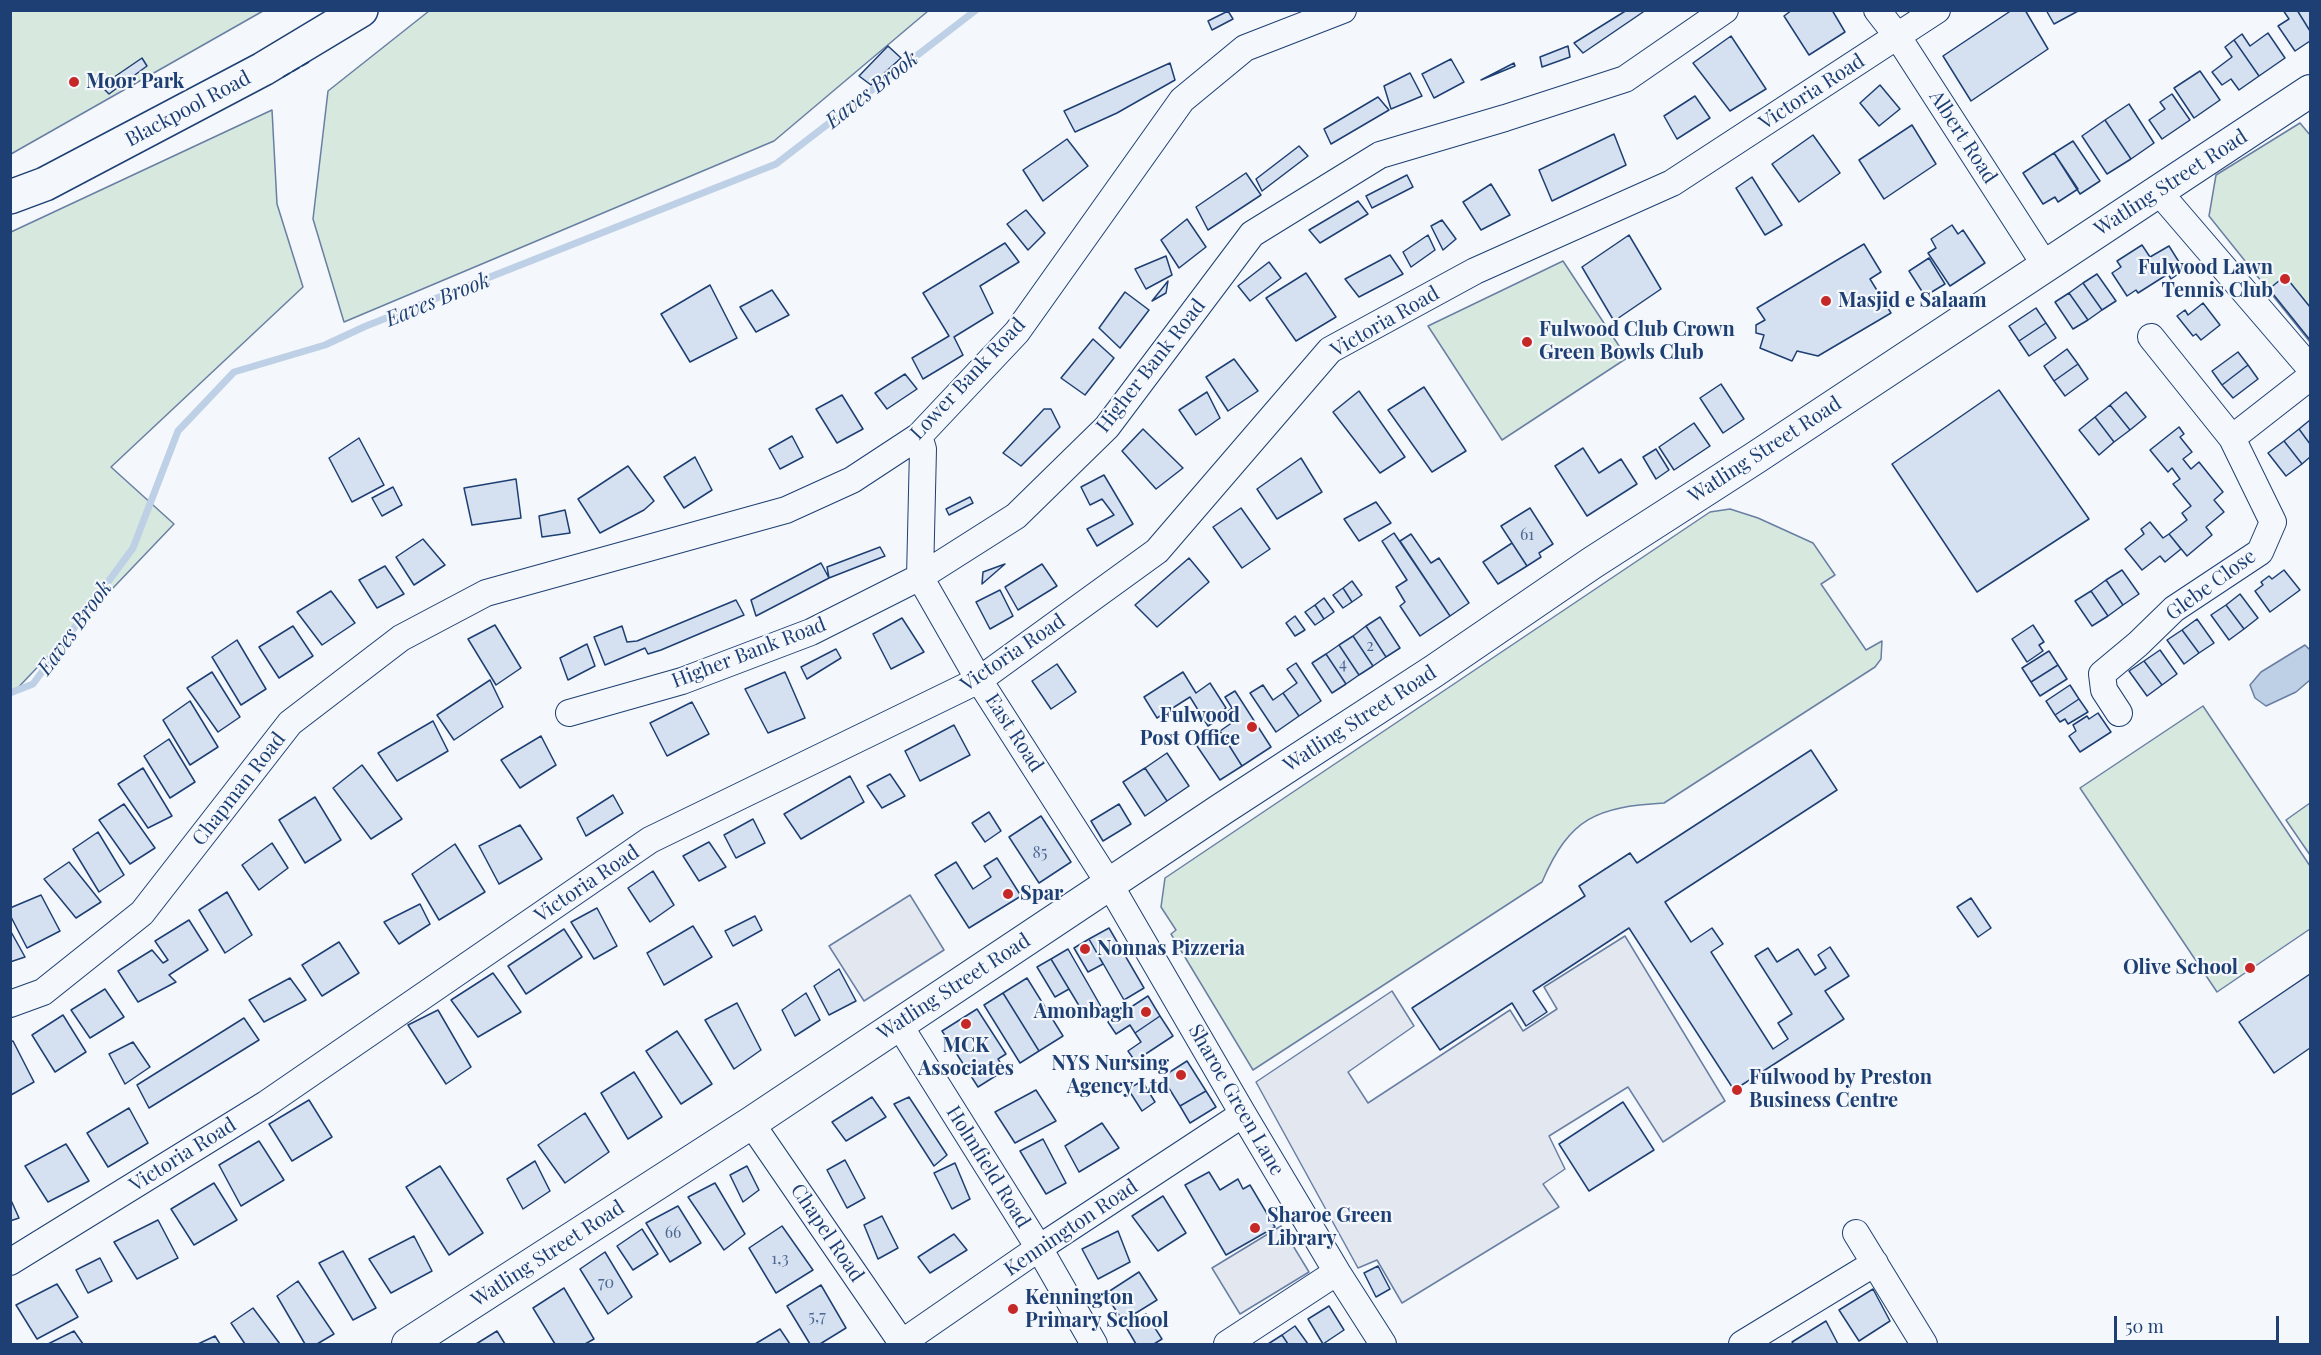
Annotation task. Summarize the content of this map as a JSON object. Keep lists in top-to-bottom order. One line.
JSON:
{"streets":{"highway":["Blackpool Road"],"main road":["Watling Street Road"],"street":["Victoria Road","Albert Road","Higher Bank Road","Lower Bank Road","Glebe Close","East Road","Chapman Road","Sharoe Green Lane","Holmfield Road","Kennington Road","Chapel Road"]},"crossings":[["Victoria Road","Albert Road"],["Victoria Road","East Road"],["Albert Road","Watling Street Road"],["Watling Street Road","East Road"],["Watling Street Road","Sharoe Green Lane"],["Watling Street Road","Holmfield Road"],["Watling Street Road","Chapel Road"],["Higher Bank Road","East Road"],["Lower Bank Road","Chapman Road"],["East Road","Sharoe Green Lane"],["Sharoe Green Lane","Kennington Road"],["Holmfield Road","Kennington Road"],["Kennington Road","Chapel Road"]],"water":["Eaves Brook"],"places":["Moor Park","Fulwood Lawn Tennis Club","Masjid e Salaam","Fulwood Club Crown Green Bowls Club","Fulwood Post Office","Spar","Nonnas Pizzeria","Olive School","Amonbagh","MCK Associates","NYS Nursing Agency Ltd","Fulwood by Preston Business Centre","Sharoe Green Library","Kennington Primary School"],"house_numbers":["61","2","4","85","66","1,3","70","5,7"],"scale_bar":"50 m"}
